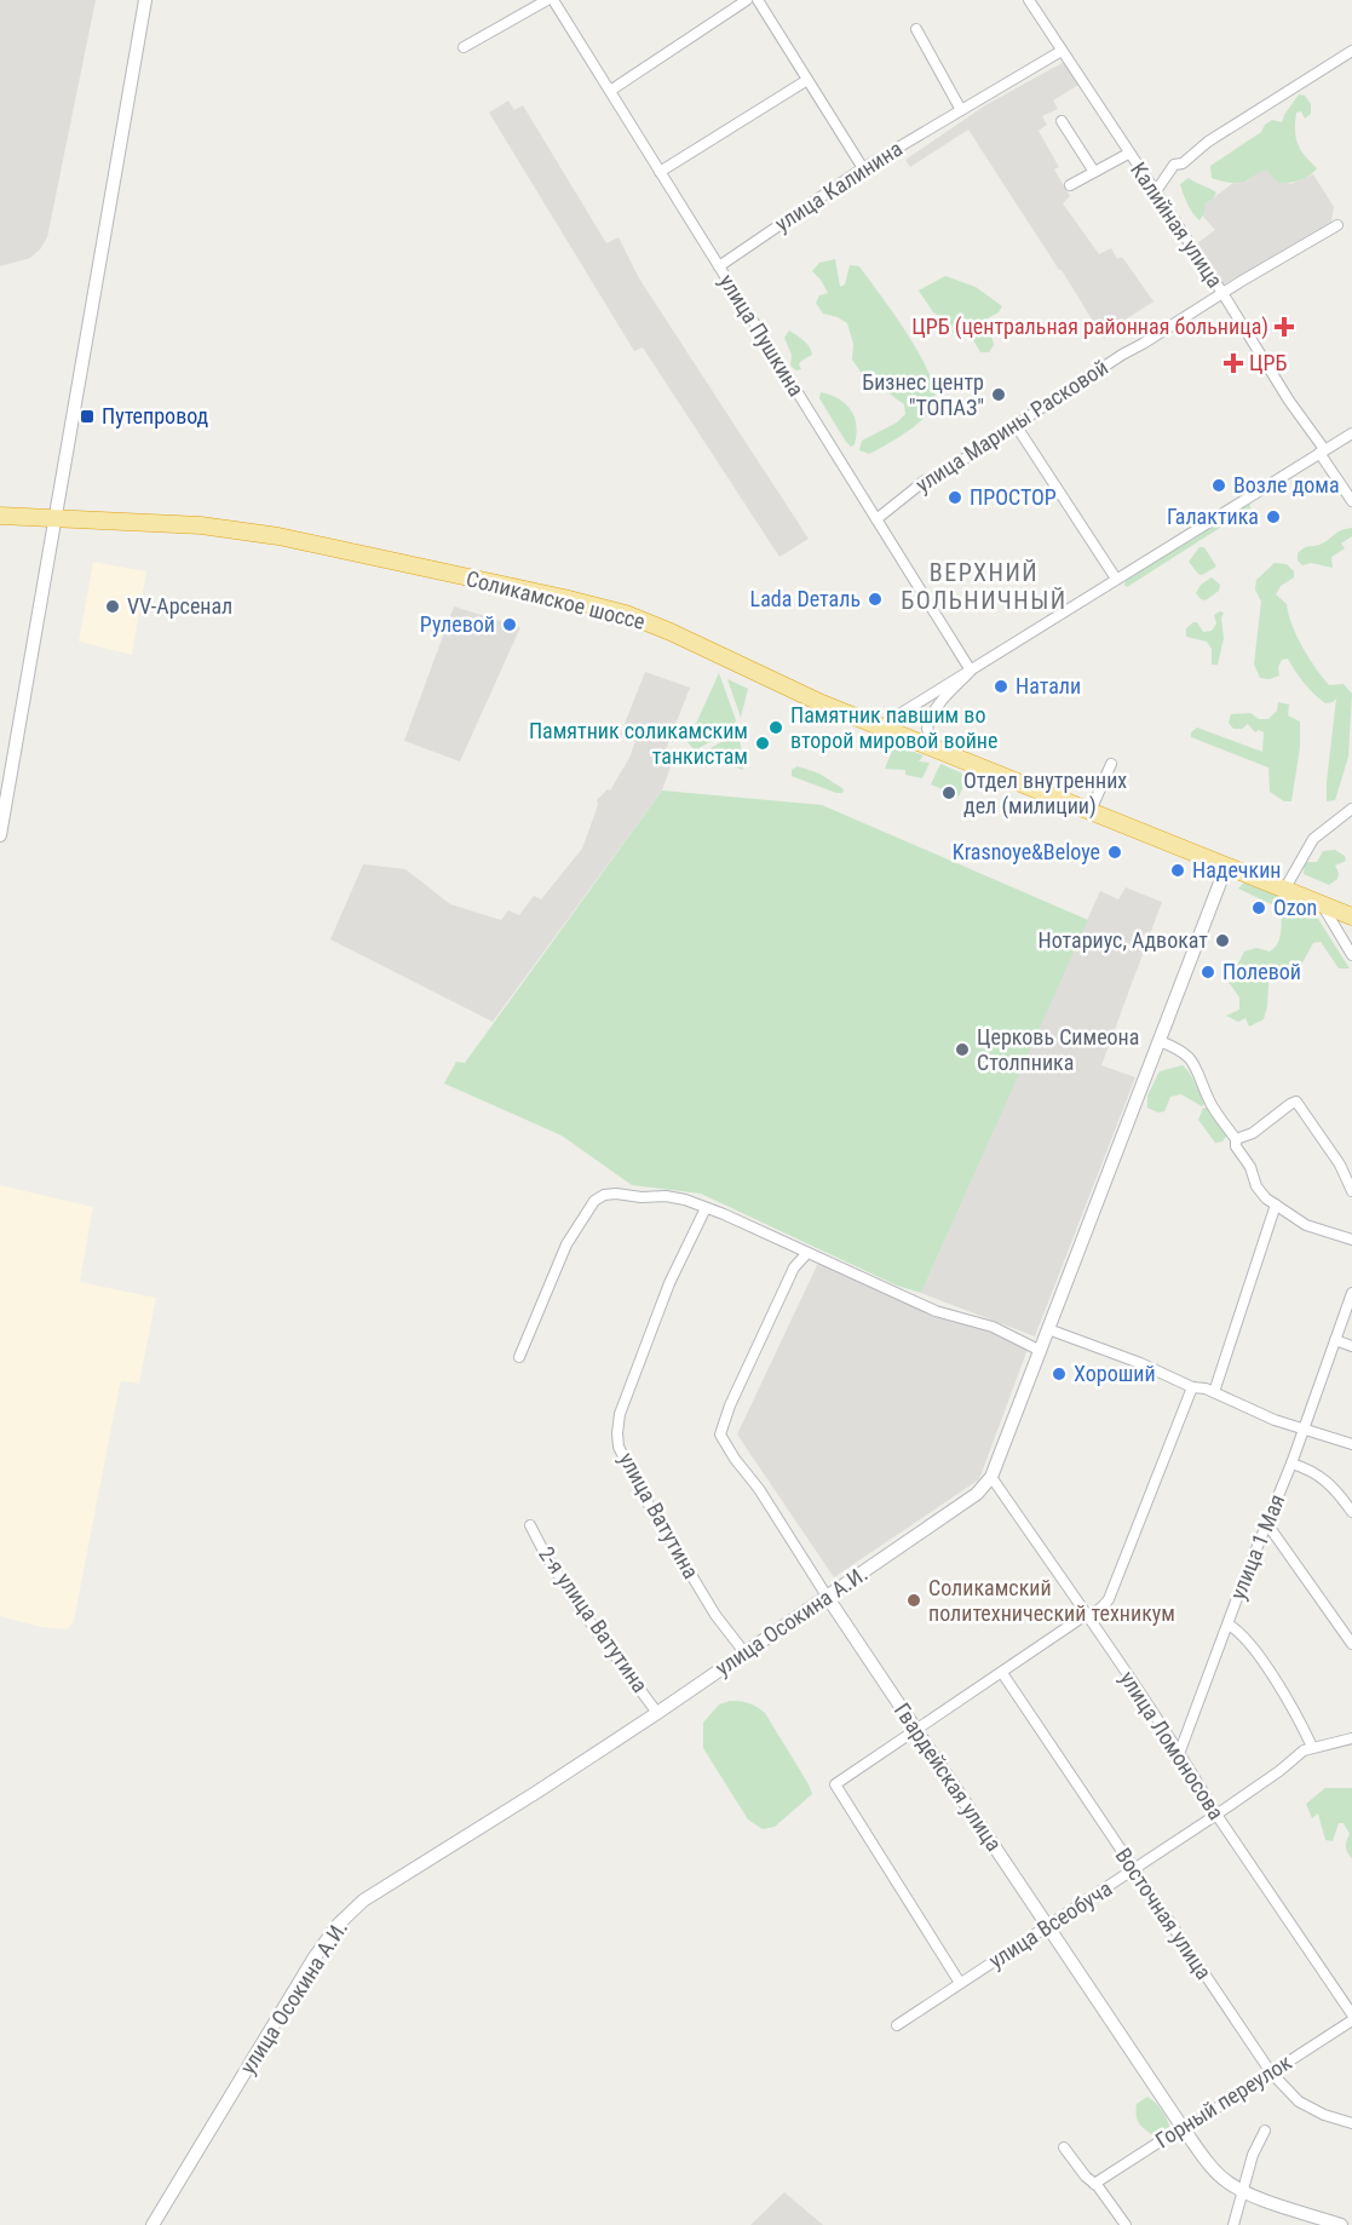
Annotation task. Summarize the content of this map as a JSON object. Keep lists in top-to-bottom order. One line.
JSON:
{"streets":{"highway":["Соликамское шоссе"],"street":["улица Калинина","Калийная улица","улица Пушкина","улица Марины Расковой","улица Ватутина","улица 1 Мая","2-я улица Ватутина","улица Осокина А.И.","улица Ломоносова","Гвардейская улица","Восточная улица","улица Всеобуча","Горный переулок"]},"crossings":[["улица Калинина","Калийная улица"],["улица Калинина","улица Пушкина"],["Калийная улица","улица Марины Расковой"],["улица Пушкина","улица Марины Расковой"],["Соликамское шоссе","улица Осокина А.И."],["улица Ватутина","улица Осокина А.И."],["улица 1 Мая","улица Ломоносова"],["2-я улица Ватутина","улица Осокина А.И."],["улица Осокина А.И.","улица Ломоносова"],["улица Осокина А.И.","Гвардейская улица"],["улица Ломоносова","улица Всеобуча"],["Гвардейская улица","улица Всеобуча"],["Гвардейская улица","Горный переулок"],["Восточная улица","улица Всеобуча"],["Восточная улица","Горный переулок"]],"districts":["ВЕРХНИЙ БОЛЬНИЧНЫЙ"],"places":{"health":["ЦРБ (центральная районная больница)","ЦРБ"],"other":["Бизнес центр \"ТОПАЗ\"","Возле дома","ПРОСТОР","Галактика","Lada Dеталь","VV-Арсенал","Рулевой","Натали","Памятник павшим во второй мировой войне","Памятник соликамским танкистам","Отдел внутренних дел (милиции)","Krasnoye&Beloye","Надечкин","Ozon","Нотариус, Адвокат","Полевой","Церковь Симеона Столпника","Хороший","Соликамский политехнический техникум"],"transit":["Путепровод"]}}
